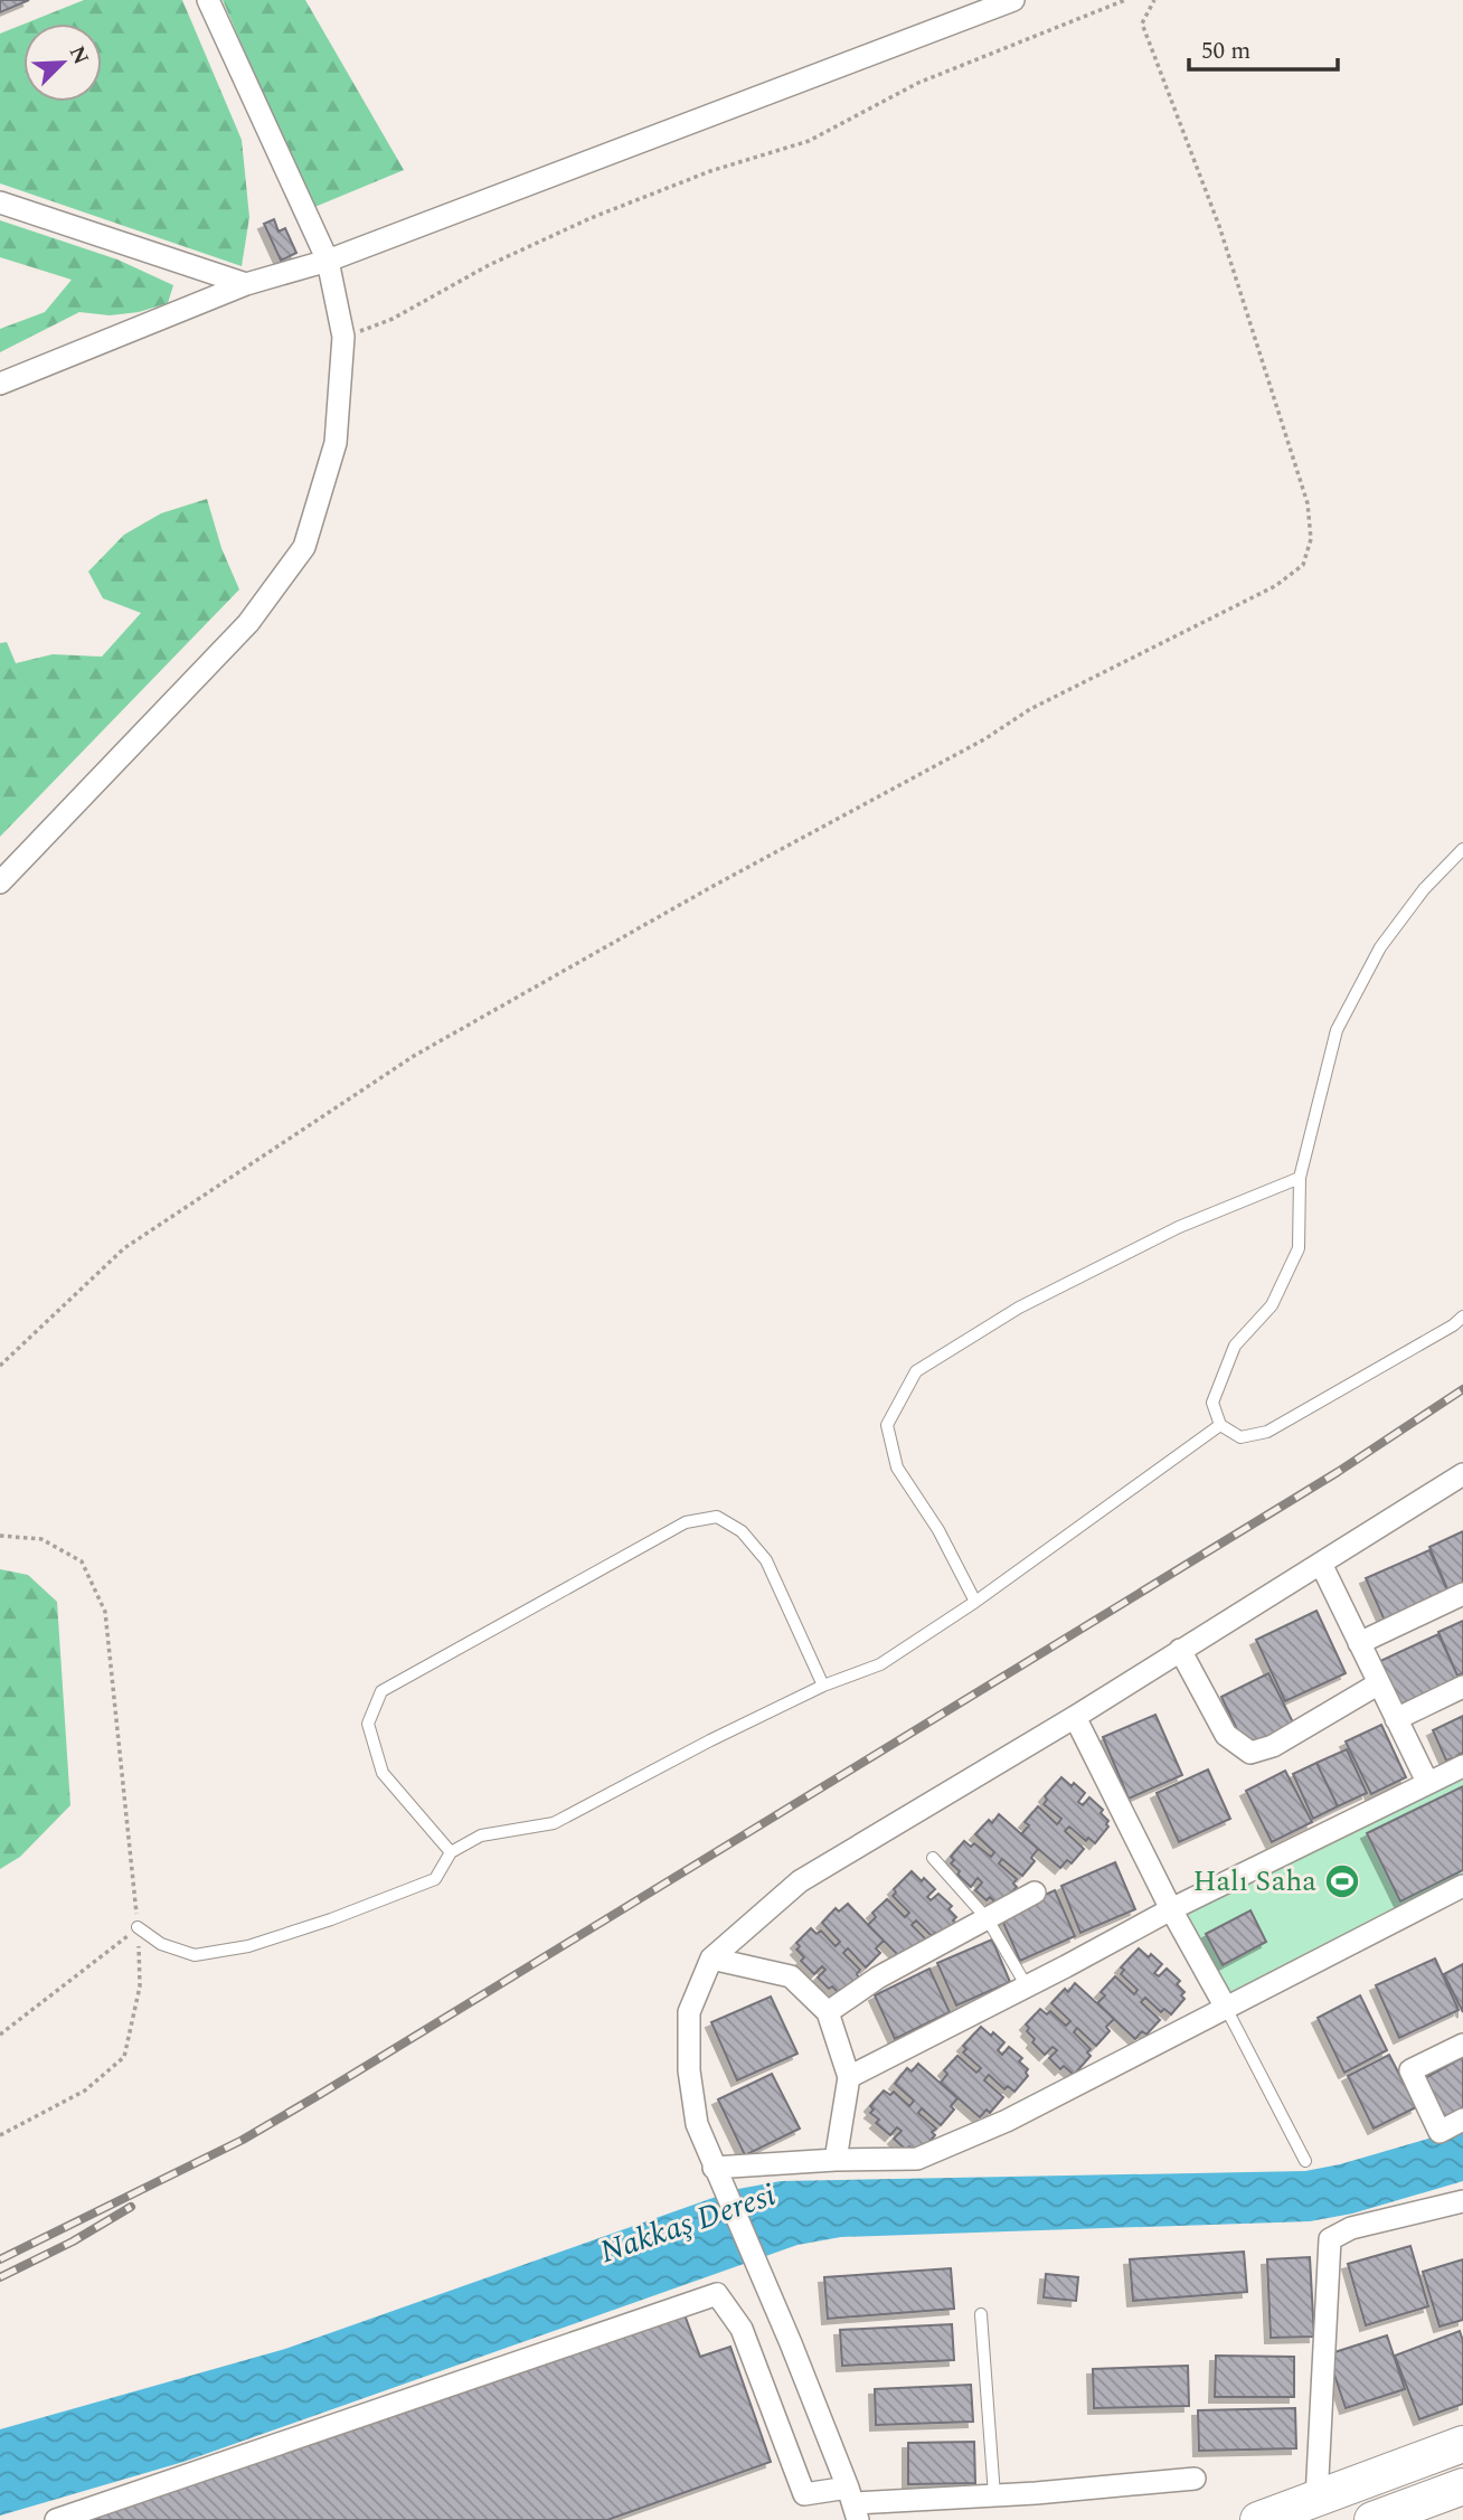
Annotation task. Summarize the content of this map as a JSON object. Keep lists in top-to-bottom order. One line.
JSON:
{"water":["Nakkaş Deresi"],"places":{"sports":["Halı Saha"]},"scale_bar":"50 m","north":"top right"}
